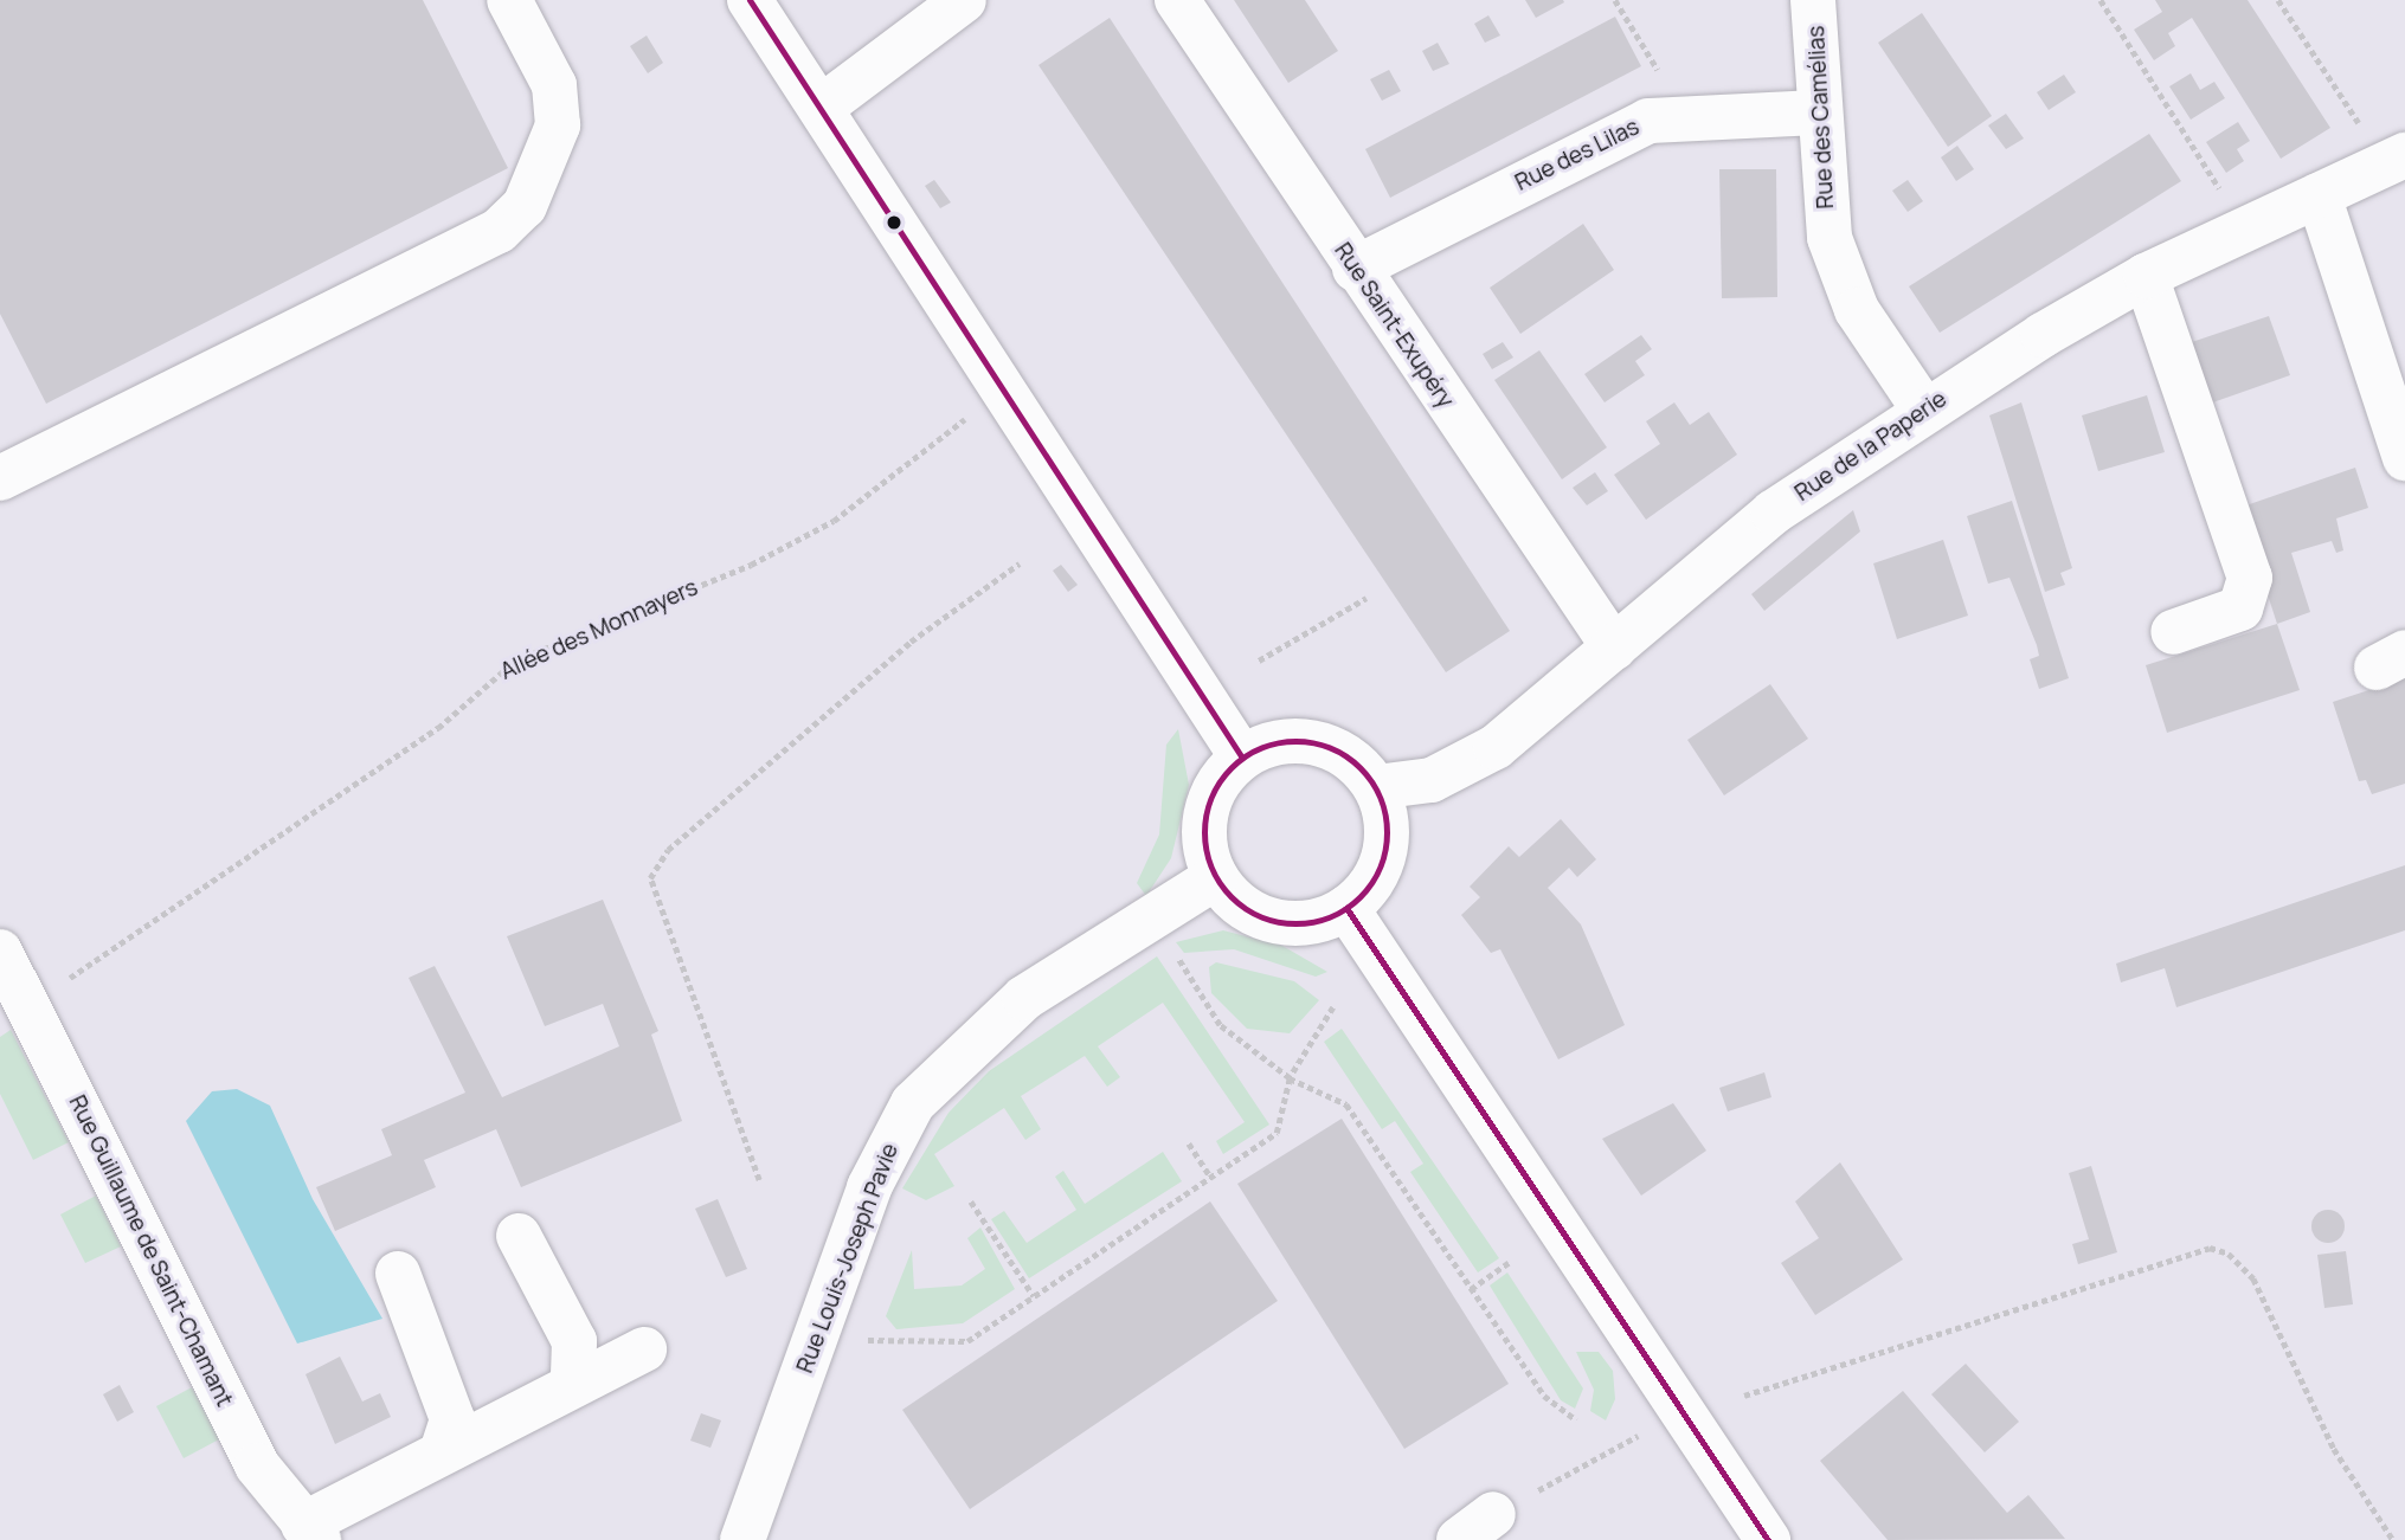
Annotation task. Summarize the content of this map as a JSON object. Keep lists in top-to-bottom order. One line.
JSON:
{"streets":{"street":["Rue des Camélias","Rue des Lilas","Rue Saint-Exupéry","Rue de la Paperie","Rue Guillaume de Saint-Chamant","Rue Louis-Joseph Pavie"],"path":["Allée des Monnayers"]},"crossings":[["Rue des Camélias","Rue des Lilas"],["Rue des Camélias","Rue de la Paperie"],["Rue des Lilas","Rue Saint-Exupéry"],["Rue Saint-Exupéry","Rue de la Paperie"],["Rue de la Paperie","Rue Louis-Joseph Pavie"],["Allée des Monnayers","Rue Guillaume de Saint-Chamant"]]}
